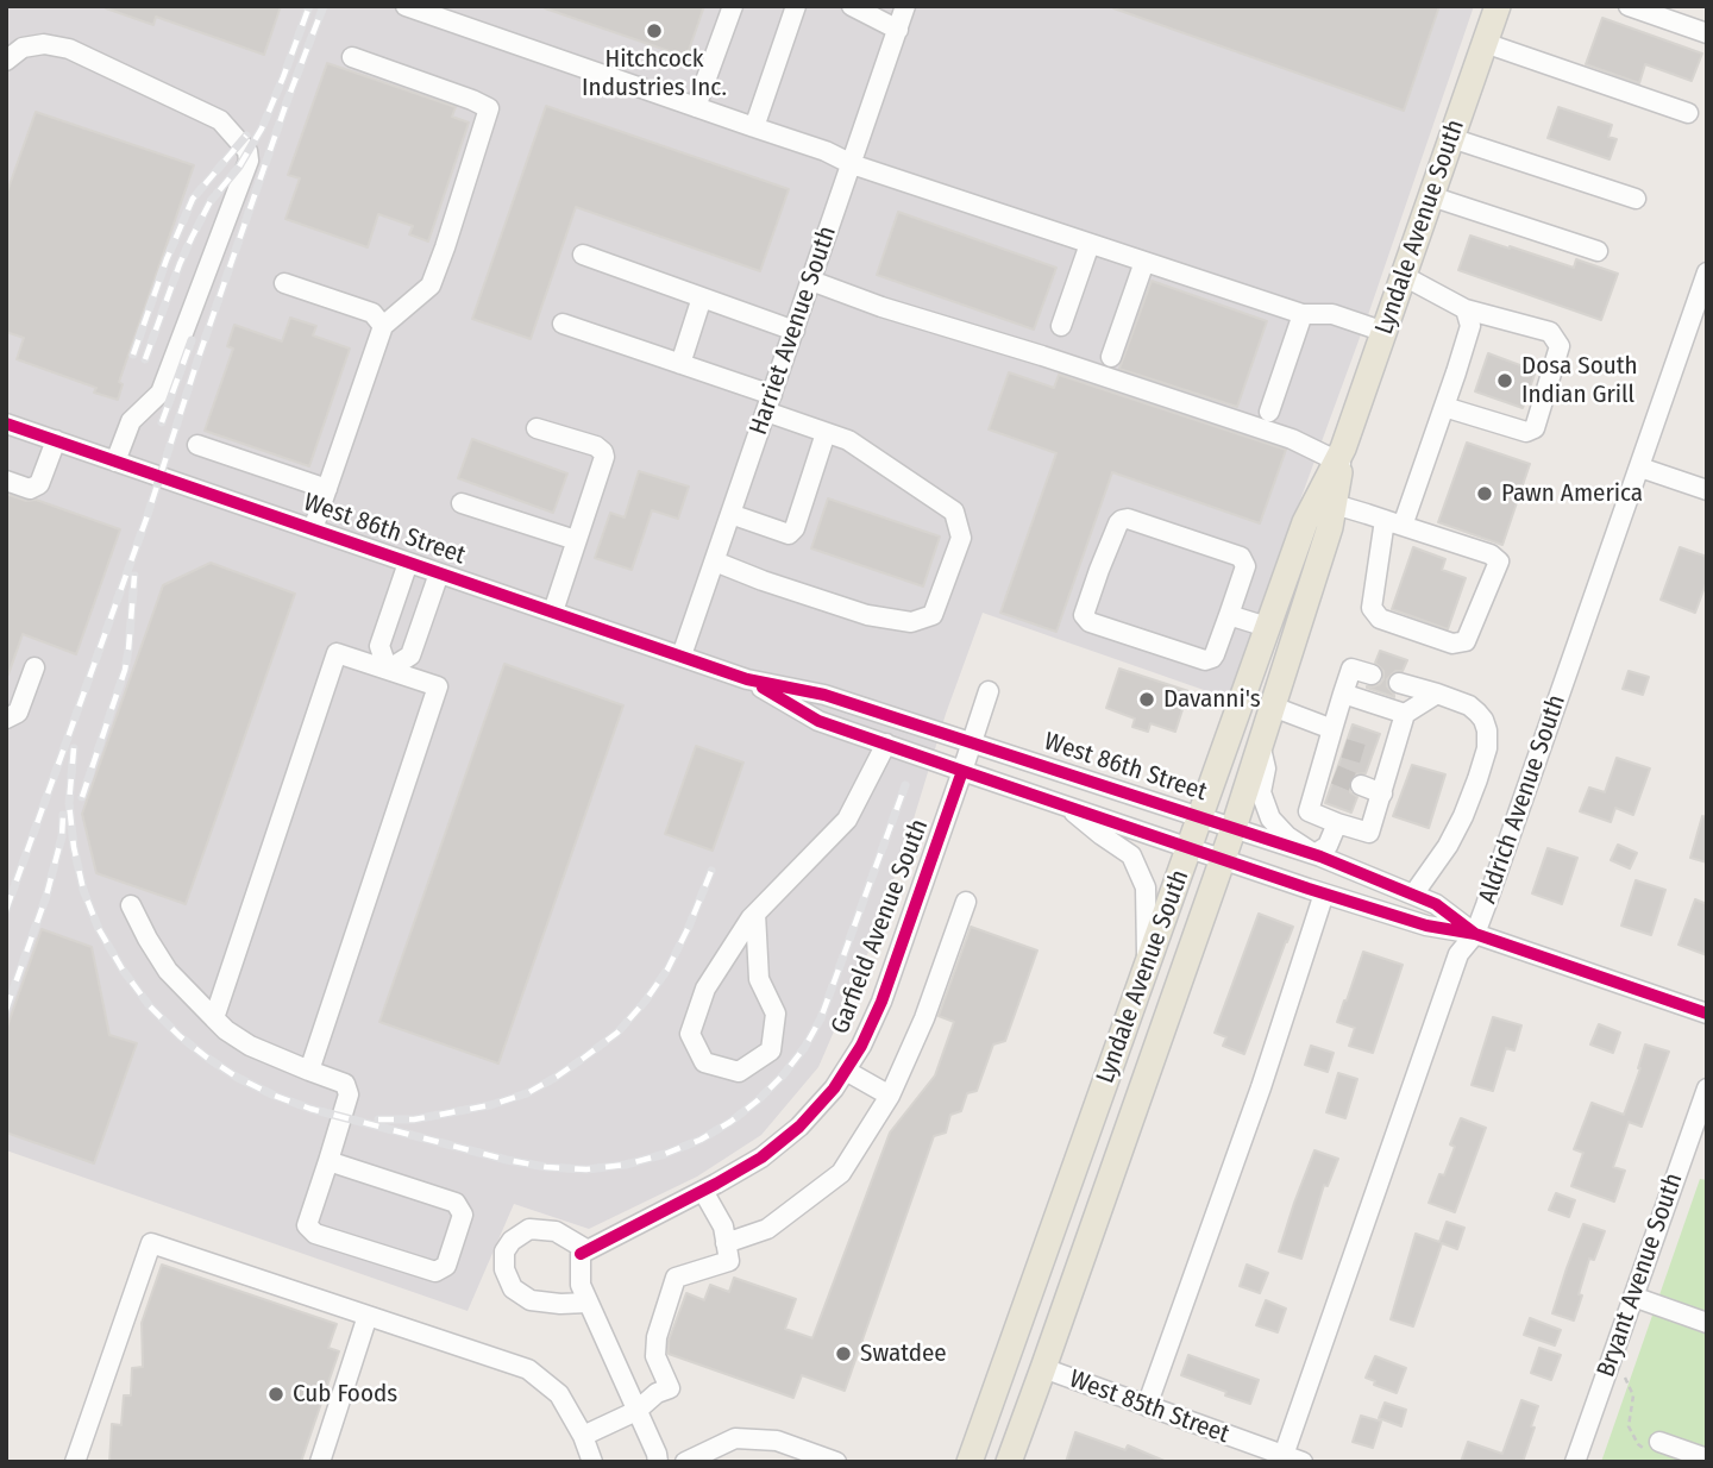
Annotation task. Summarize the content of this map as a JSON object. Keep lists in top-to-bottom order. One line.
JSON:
{"streets":{"main road":["Lyndale Avenue South"],"street":["Harriet Avenue South","West 86th Street","Aldrich Avenue South","Garfield Avenue South","Bryant Avenue South","West 85th Street"]},"crossings":[["Lyndale Avenue South","West 86th Street"],["Lyndale Avenue South","West 85th Street"],["Harriet Avenue South","West 86th Street"],["West 86th Street","Aldrich Avenue South"],["West 86th Street","Garfield Avenue South"],["Aldrich Avenue South","West 85th Street"]],"places":["Hitchcock Industries Inc.","Dosa South Indian Grill","Pawn America","Davanni's","Swatdee","Cub Foods"]}
